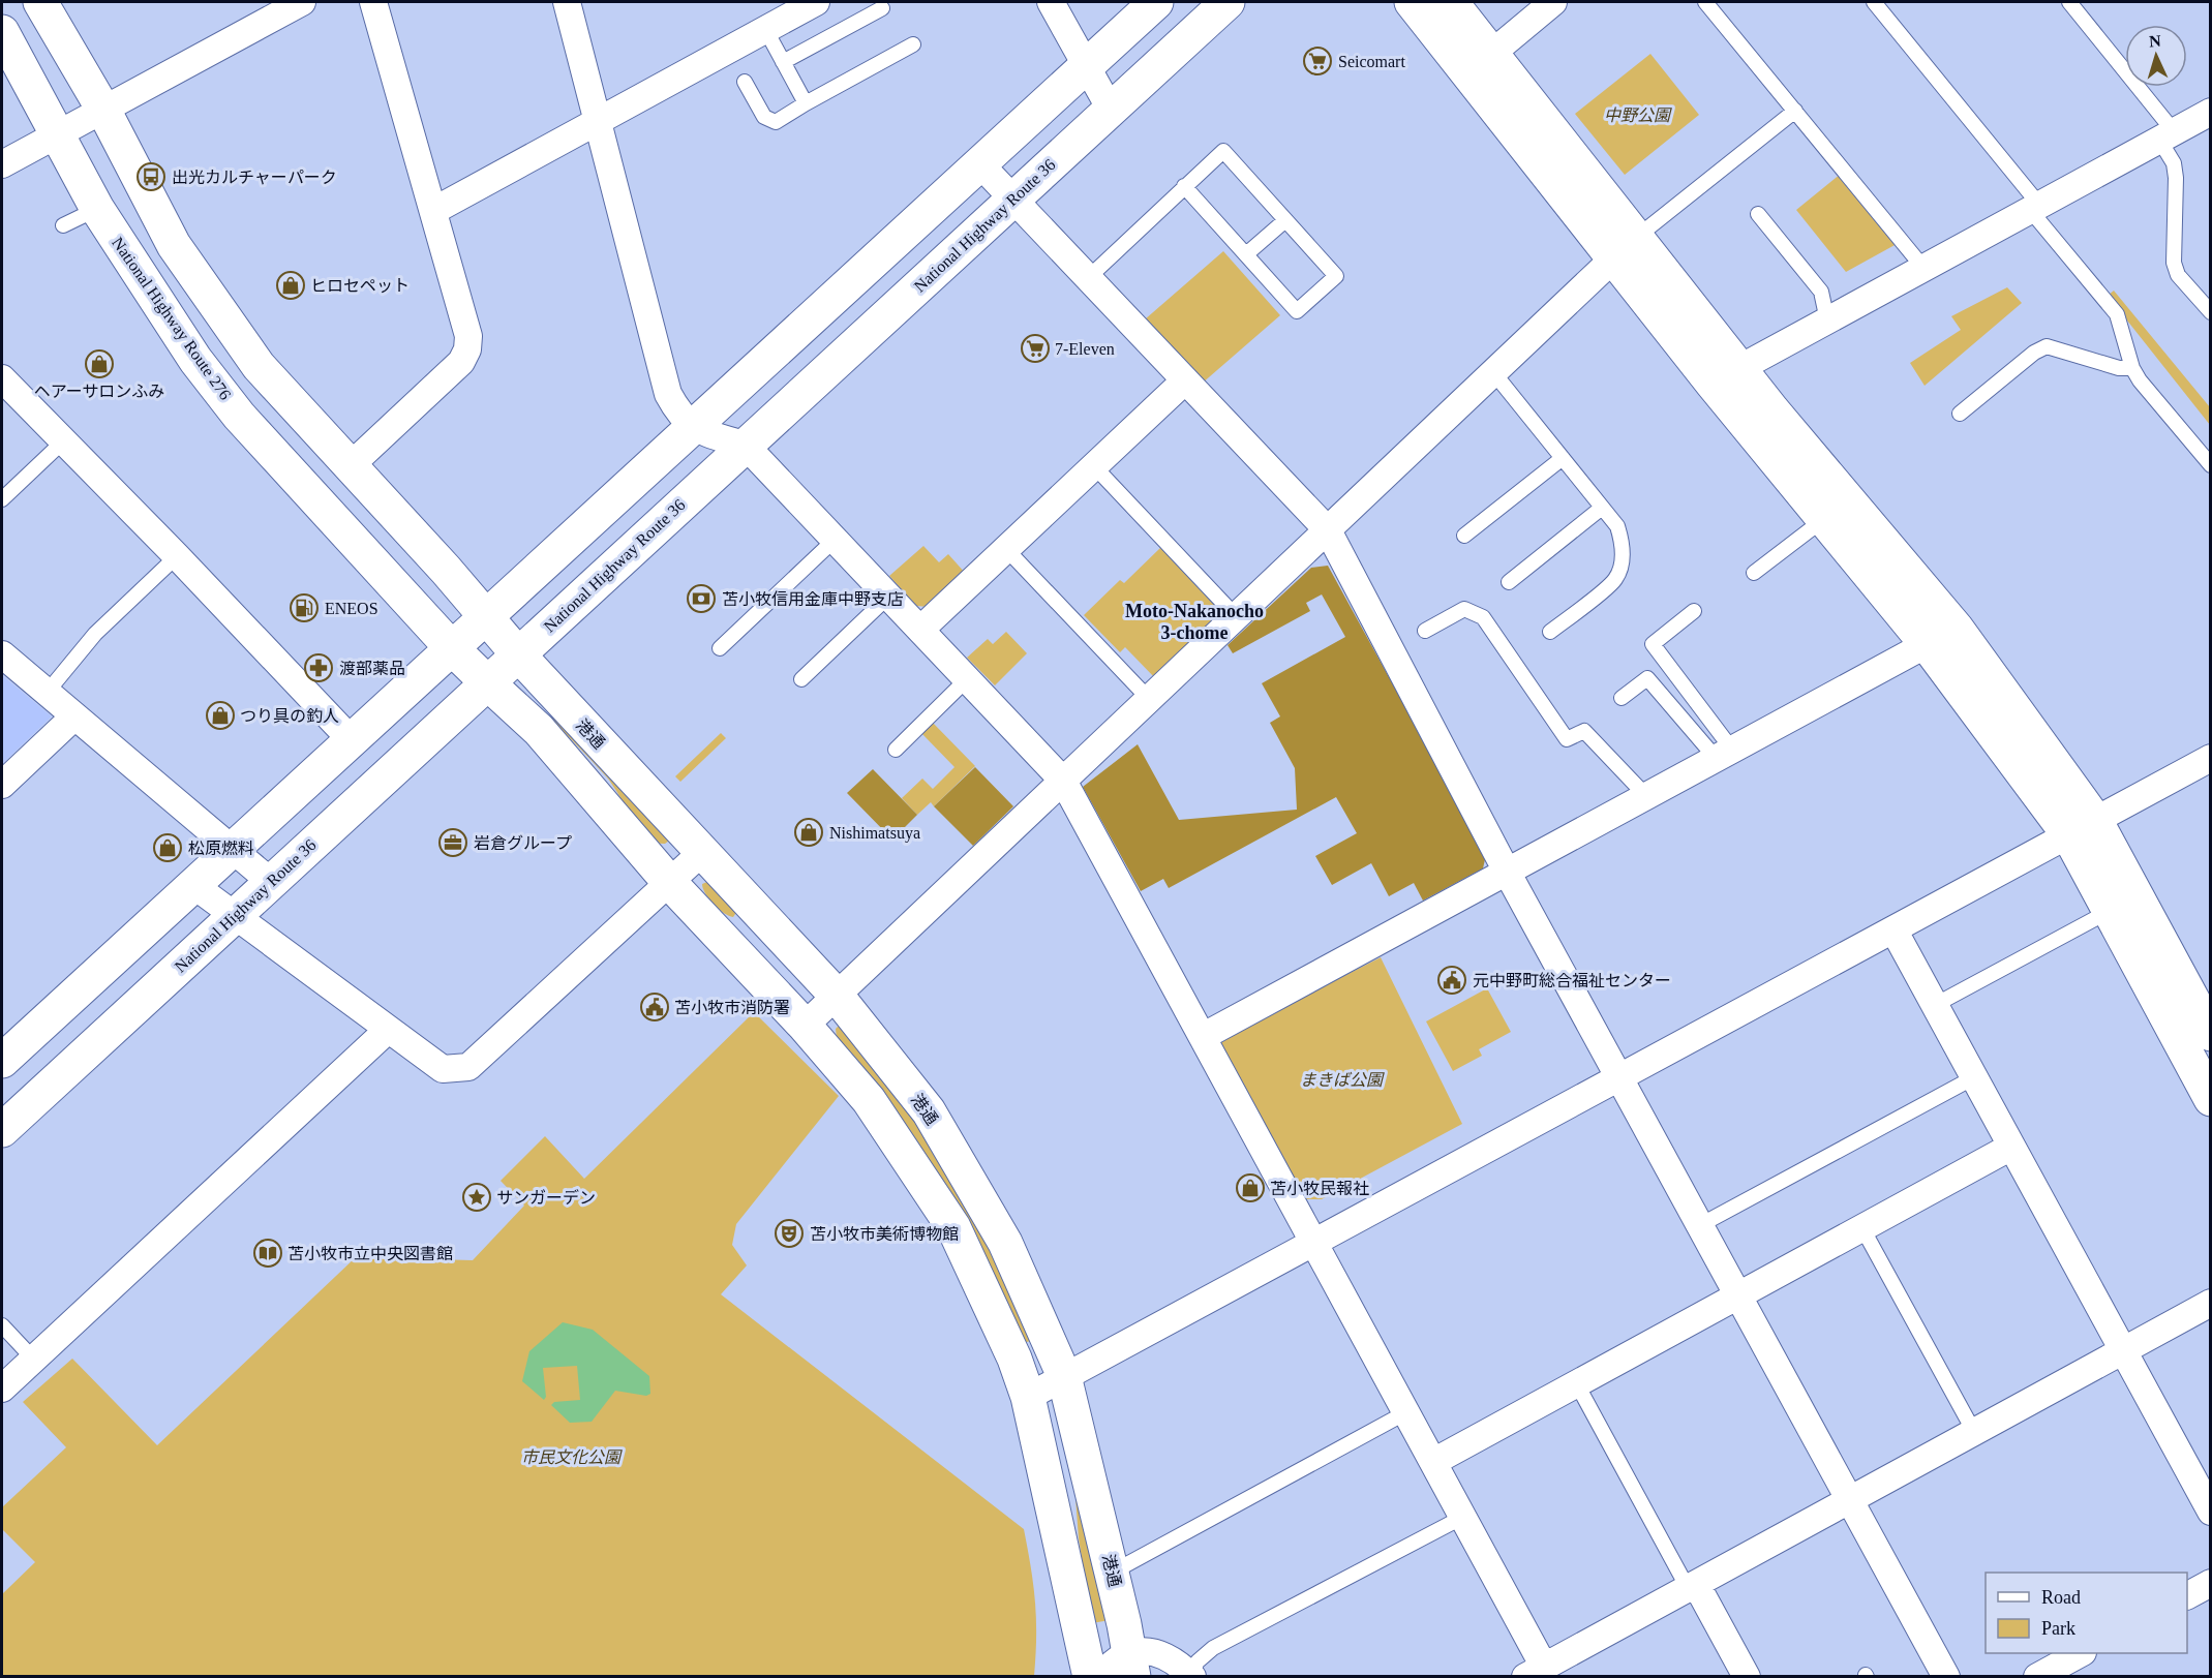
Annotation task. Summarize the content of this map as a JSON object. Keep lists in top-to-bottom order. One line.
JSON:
{"streets":{"main road":["National Highway Route 36","National Highway Route 276","港通"]},"crossings":[["National Highway Route 36","National Highway Route 276"],["National Highway Route 36","港通"]],"districts":["Moto-Nakanocho 3-chome"],"parks":["中野公園","まきば公園","市民文化公園"],"places":{"supermarket":["Seicomart","7-Eleven"],"bus stop":["出光カルチャーパーク"],"shop":["ヒロセペット","ヘアーサロンふみ","つり具の釣人","Nishimatsuya","松原燃料","苫小牧民報社"],"bank":["苫小牧信用金庫中野支店"],"fuel station":["ENEOS"],"pharmacy":["渡部薬品"],"office":["岩倉グループ"],"public building":["元中野町総合福祉センター","苫小牧市消防署"],"place":["サンガーデン"],"theatre":["苫小牧市美術博物館"],"library":["苫小牧市立中央図書館"]},"legend":["Road","Park"],"north":"top"}
